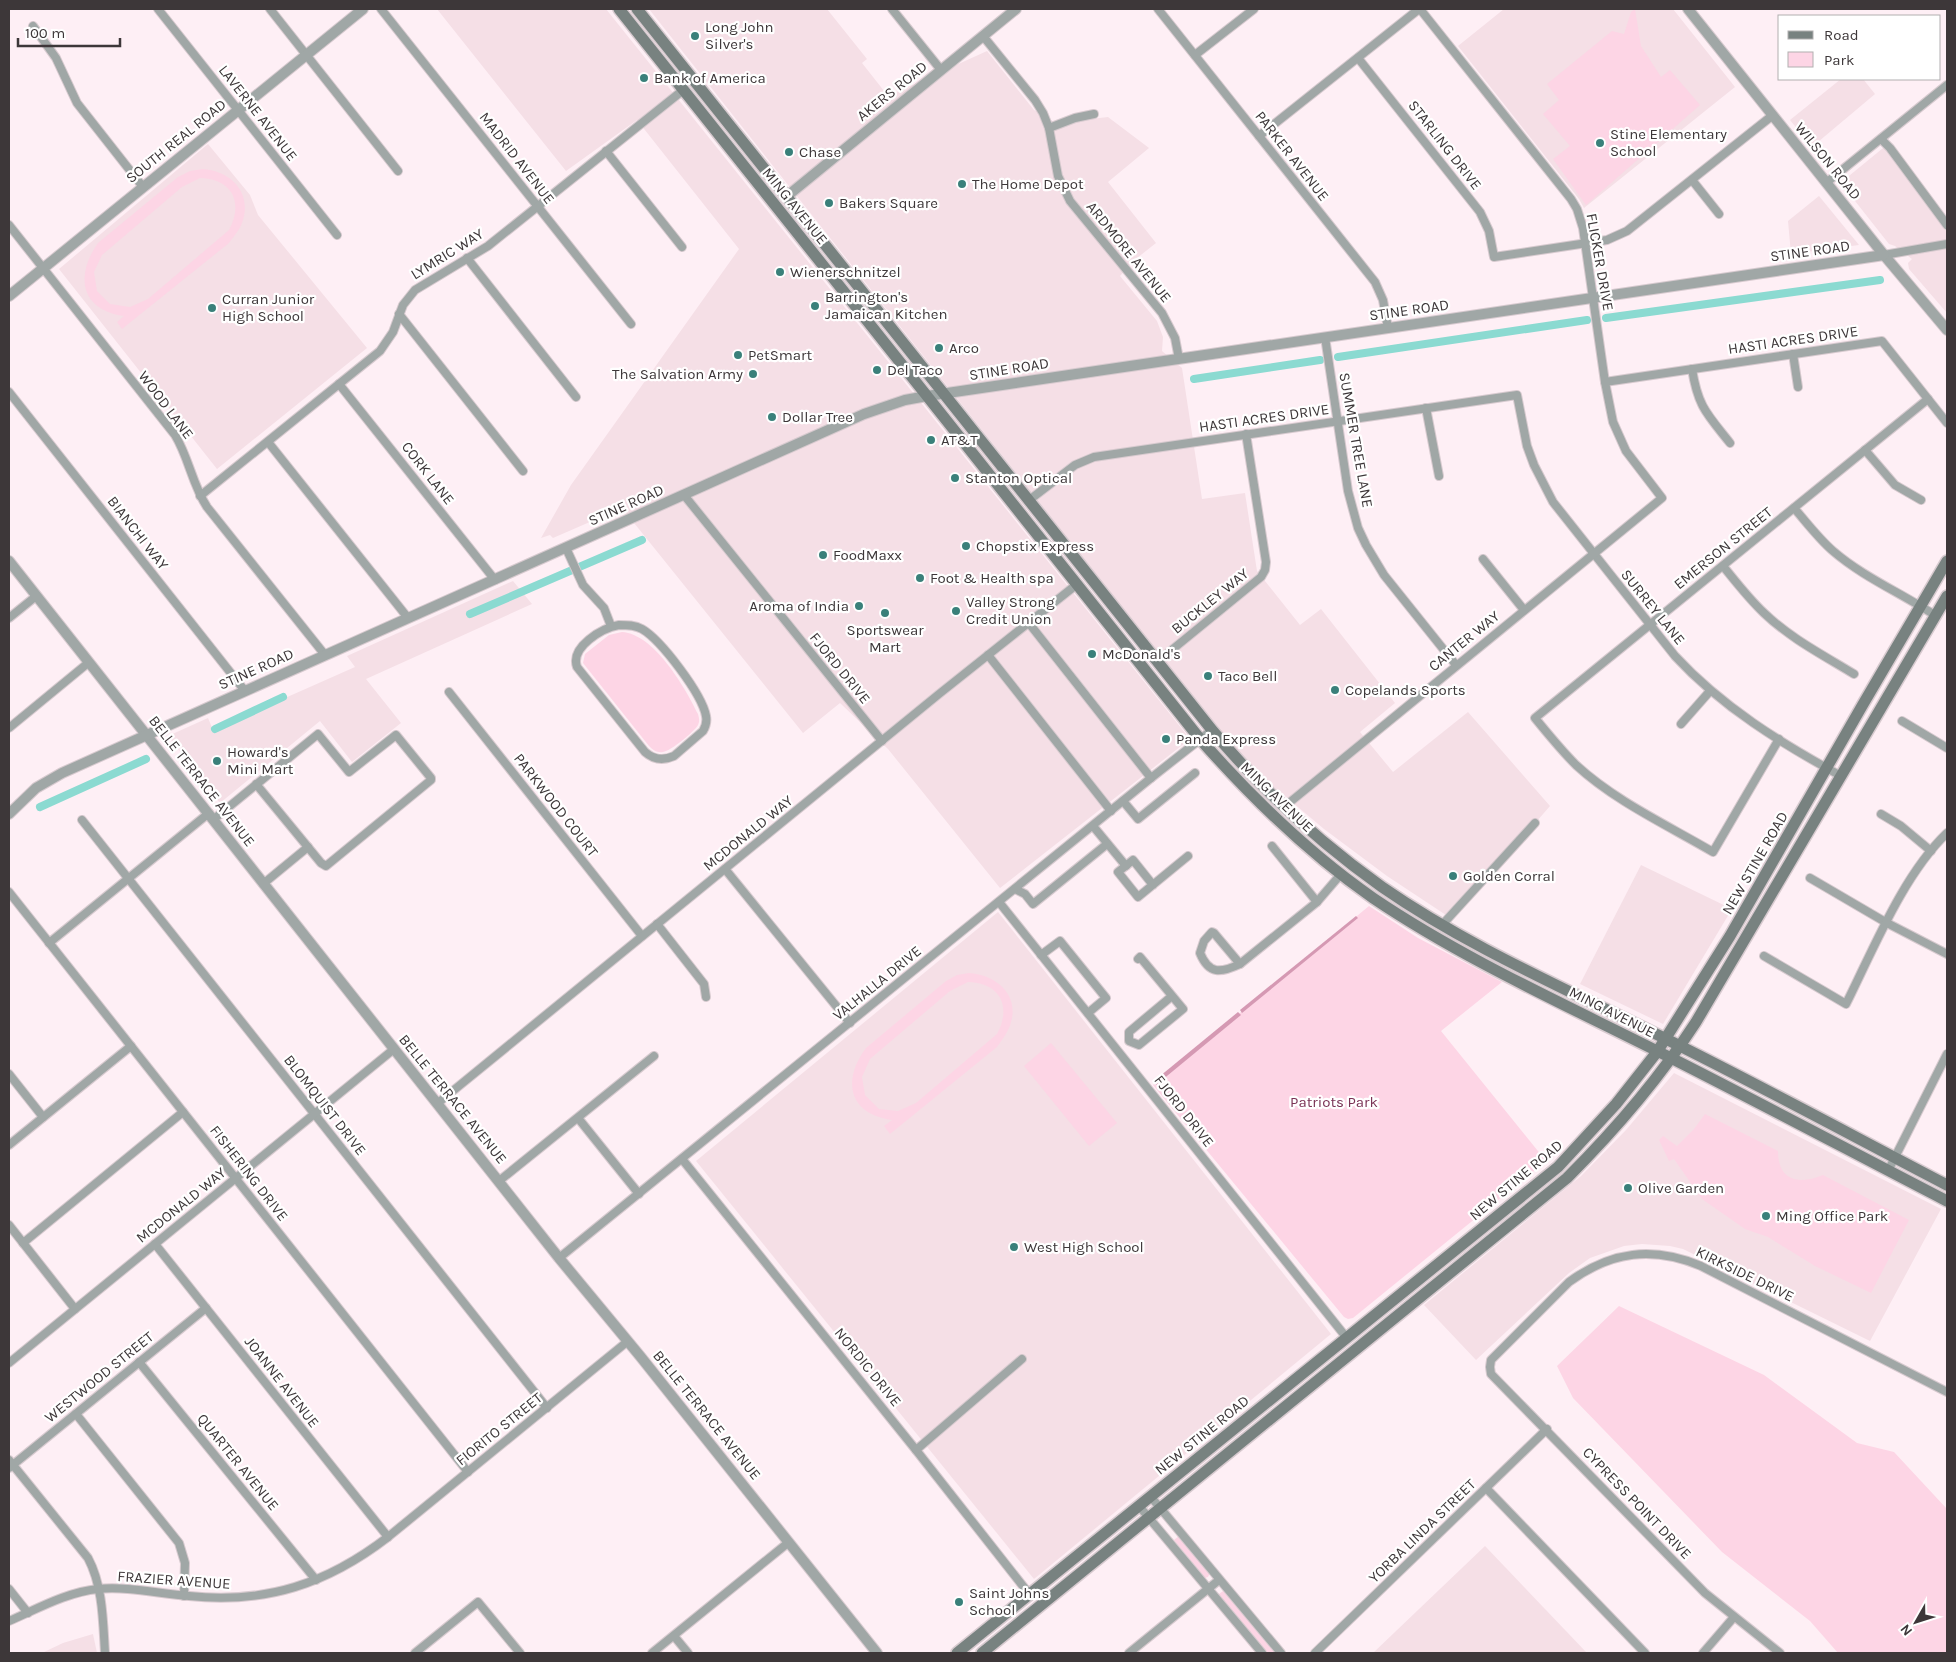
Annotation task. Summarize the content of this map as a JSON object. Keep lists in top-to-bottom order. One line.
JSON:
{"streets":{"main road":["MING AVENUE","NEW STINE ROAD"],"street":["AKERS ROAD","LAVERNE AVENUE","SOUTH REAL ROAD","STARLING DRIVE","PARKER AVENUE","MADRID AVENUE","WILSON ROAD","STINE ROAD","ARDMORE AVENUE","LYMRIC WAY","FLICKER DRIVE","HASTI ACRES DRIVE","WOOD LANE","SUMMER TREE LANE","CORK LANE","BIANCHI WAY","EMERSON STREET","BUCKLEY WAY","SURREY LANE","CANTER WAY","FJORD DRIVE","BELLE TERRACE AVENUE","PARKWOOD COURT","MCDONALD WAY","VALHALLA DRIVE","BLOMQUIST DRIVE","FISHERING DRIVE","KIRKSIDE DRIVE","NORDIC DRIVE","WESTWOOD STREET","JOANNE AVENUE","FIORITO STREET","QUARTER AVENUE","CYPRESS POINT DRIVE","YORBA LINDA STREET","FRAZIER AVENUE"]},"crossings":[["AKERS ROAD","MING AVENUE"],["AKERS ROAD","ARDMORE AVENUE"],["LAVERNE AVENUE","SOUTH REAL ROAD"],["SOUTH REAL ROAD","WOOD LANE"],["STARLING DRIVE","FLICKER DRIVE"],["PARKER AVENUE","STINE ROAD"],["MADRID AVENUE","LYMRIC WAY"],["WILSON ROAD","STINE ROAD"],["MING AVENUE","STINE ROAD"],["MING AVENUE","LYMRIC WAY"],["MING AVENUE","HASTI ACRES DRIVE"],["MING AVENUE","BUCKLEY WAY"],["MING AVENUE","CANTER WAY"],["MING AVENUE","MCDONALD WAY"],["MING AVENUE","NEW STINE ROAD"],["MING AVENUE","VALHALLA DRIVE"],["STINE ROAD","ARDMORE AVENUE"],["STINE ROAD","FLICKER DRIVE"],["STINE ROAD","WOOD LANE"],["STINE ROAD","SUMMER TREE LANE"],["STINE ROAD","CORK LANE"],["STINE ROAD","BIANCHI WAY"],["STINE ROAD","FJORD DRIVE"],["STINE ROAD","BELLE TERRACE AVENUE"],["LYMRIC WAY","WOOD LANE"],["LYMRIC WAY","CORK LANE"],["FLICKER DRIVE","HASTI ACRES DRIVE"],["FLICKER DRIVE","CANTER WAY"],["HASTI ACRES DRIVE","SUMMER TREE LANE"],["HASTI ACRES DRIVE","EMERSON STREET"],["HASTI ACRES DRIVE","BUCKLEY WAY"],["HASTI ACRES DRIVE","SURREY LANE"],["SUMMER TREE LANE","CANTER WAY"],["EMERSON STREET","SURREY LANE"],["SURREY LANE","CANTER WAY"],["SURREY LANE","NEW STINE ROAD"],["FJORD DRIVE","MCDONALD WAY"],["FJORD DRIVE","NEW STINE ROAD"],["FJORD DRIVE","VALHALLA DRIVE"],["BELLE TERRACE AVENUE","MCDONALD WAY"],["BELLE TERRACE AVENUE","VALHALLA DRIVE"],["BELLE TERRACE AVENUE","FIORITO STREET"],["PARKWOOD COURT","MCDONALD WAY"],["MCDONALD WAY","BLOMQUIST DRIVE"],["MCDONALD WAY","FISHERING DRIVE"],["MCDONALD WAY","JOANNE AVENUE"],["NEW STINE ROAD","NORDIC DRIVE"],["VALHALLA DRIVE","NORDIC DRIVE"],["BLOMQUIST DRIVE","FIORITO STREET"],["FISHERING DRIVE","FIORITO STREET"],["KIRKSIDE DRIVE","CYPRESS POINT DRIVE"],["WESTWOOD STREET","JOANNE AVENUE"],["WESTWOOD STREET","QUARTER AVENUE"],["JOANNE AVENUE","FIORITO STREET"],["JOANNE AVENUE","FRAZIER AVENUE"],["FIORITO STREET","FRAZIER AVENUE"],["QUARTER AVENUE","FRAZIER AVENUE"],["CYPRESS POINT DRIVE","YORBA LINDA STREET"]],"parks":["Patriots Park"],"places":["Long John Silver's","Bank of America","Stine Elementary School","Chase","The Home Depot","Bakers Square","Wienerschnitzel","Barrington's Jamaican Kitchen","Curran Junior High School","Arco","PetSmart","Del Taco","The Salvation Army","Dollar Tree","AT&T","Stanton Optical","Chopstix Express","FoodMaxx","Foot & Health spa","Aroma of India","Valley Strong Credit Union","Sportswear Mart","McDonald's","Taco Bell","Copelands Sports","Panda Express","Howard's Mini Mart","Golden Corral","Olive Garden","Ming Office Park","West High School","Saint Johns School"],"legend":["Road","Park"],"scale_bar":"100 m","north":"bottom left"}
